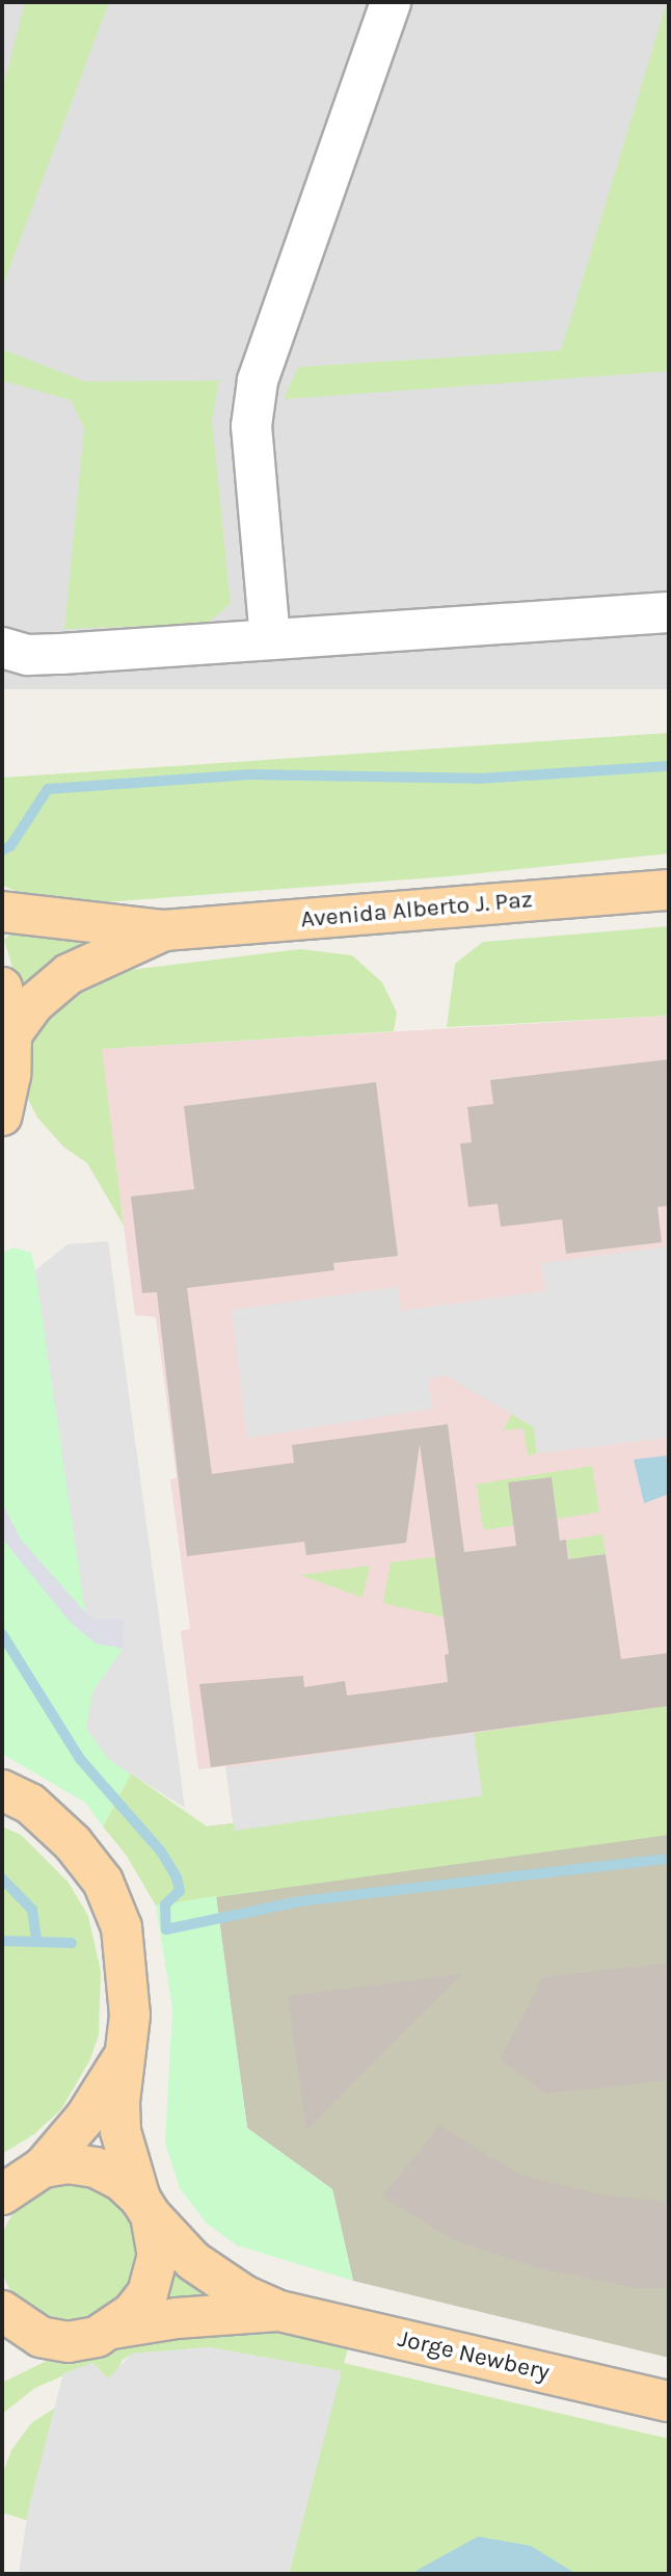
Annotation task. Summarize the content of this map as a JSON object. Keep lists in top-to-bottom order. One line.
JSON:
{"streets":{"main road":["Avenida Alberto J. Paz","Jorge Newbery"]}}
